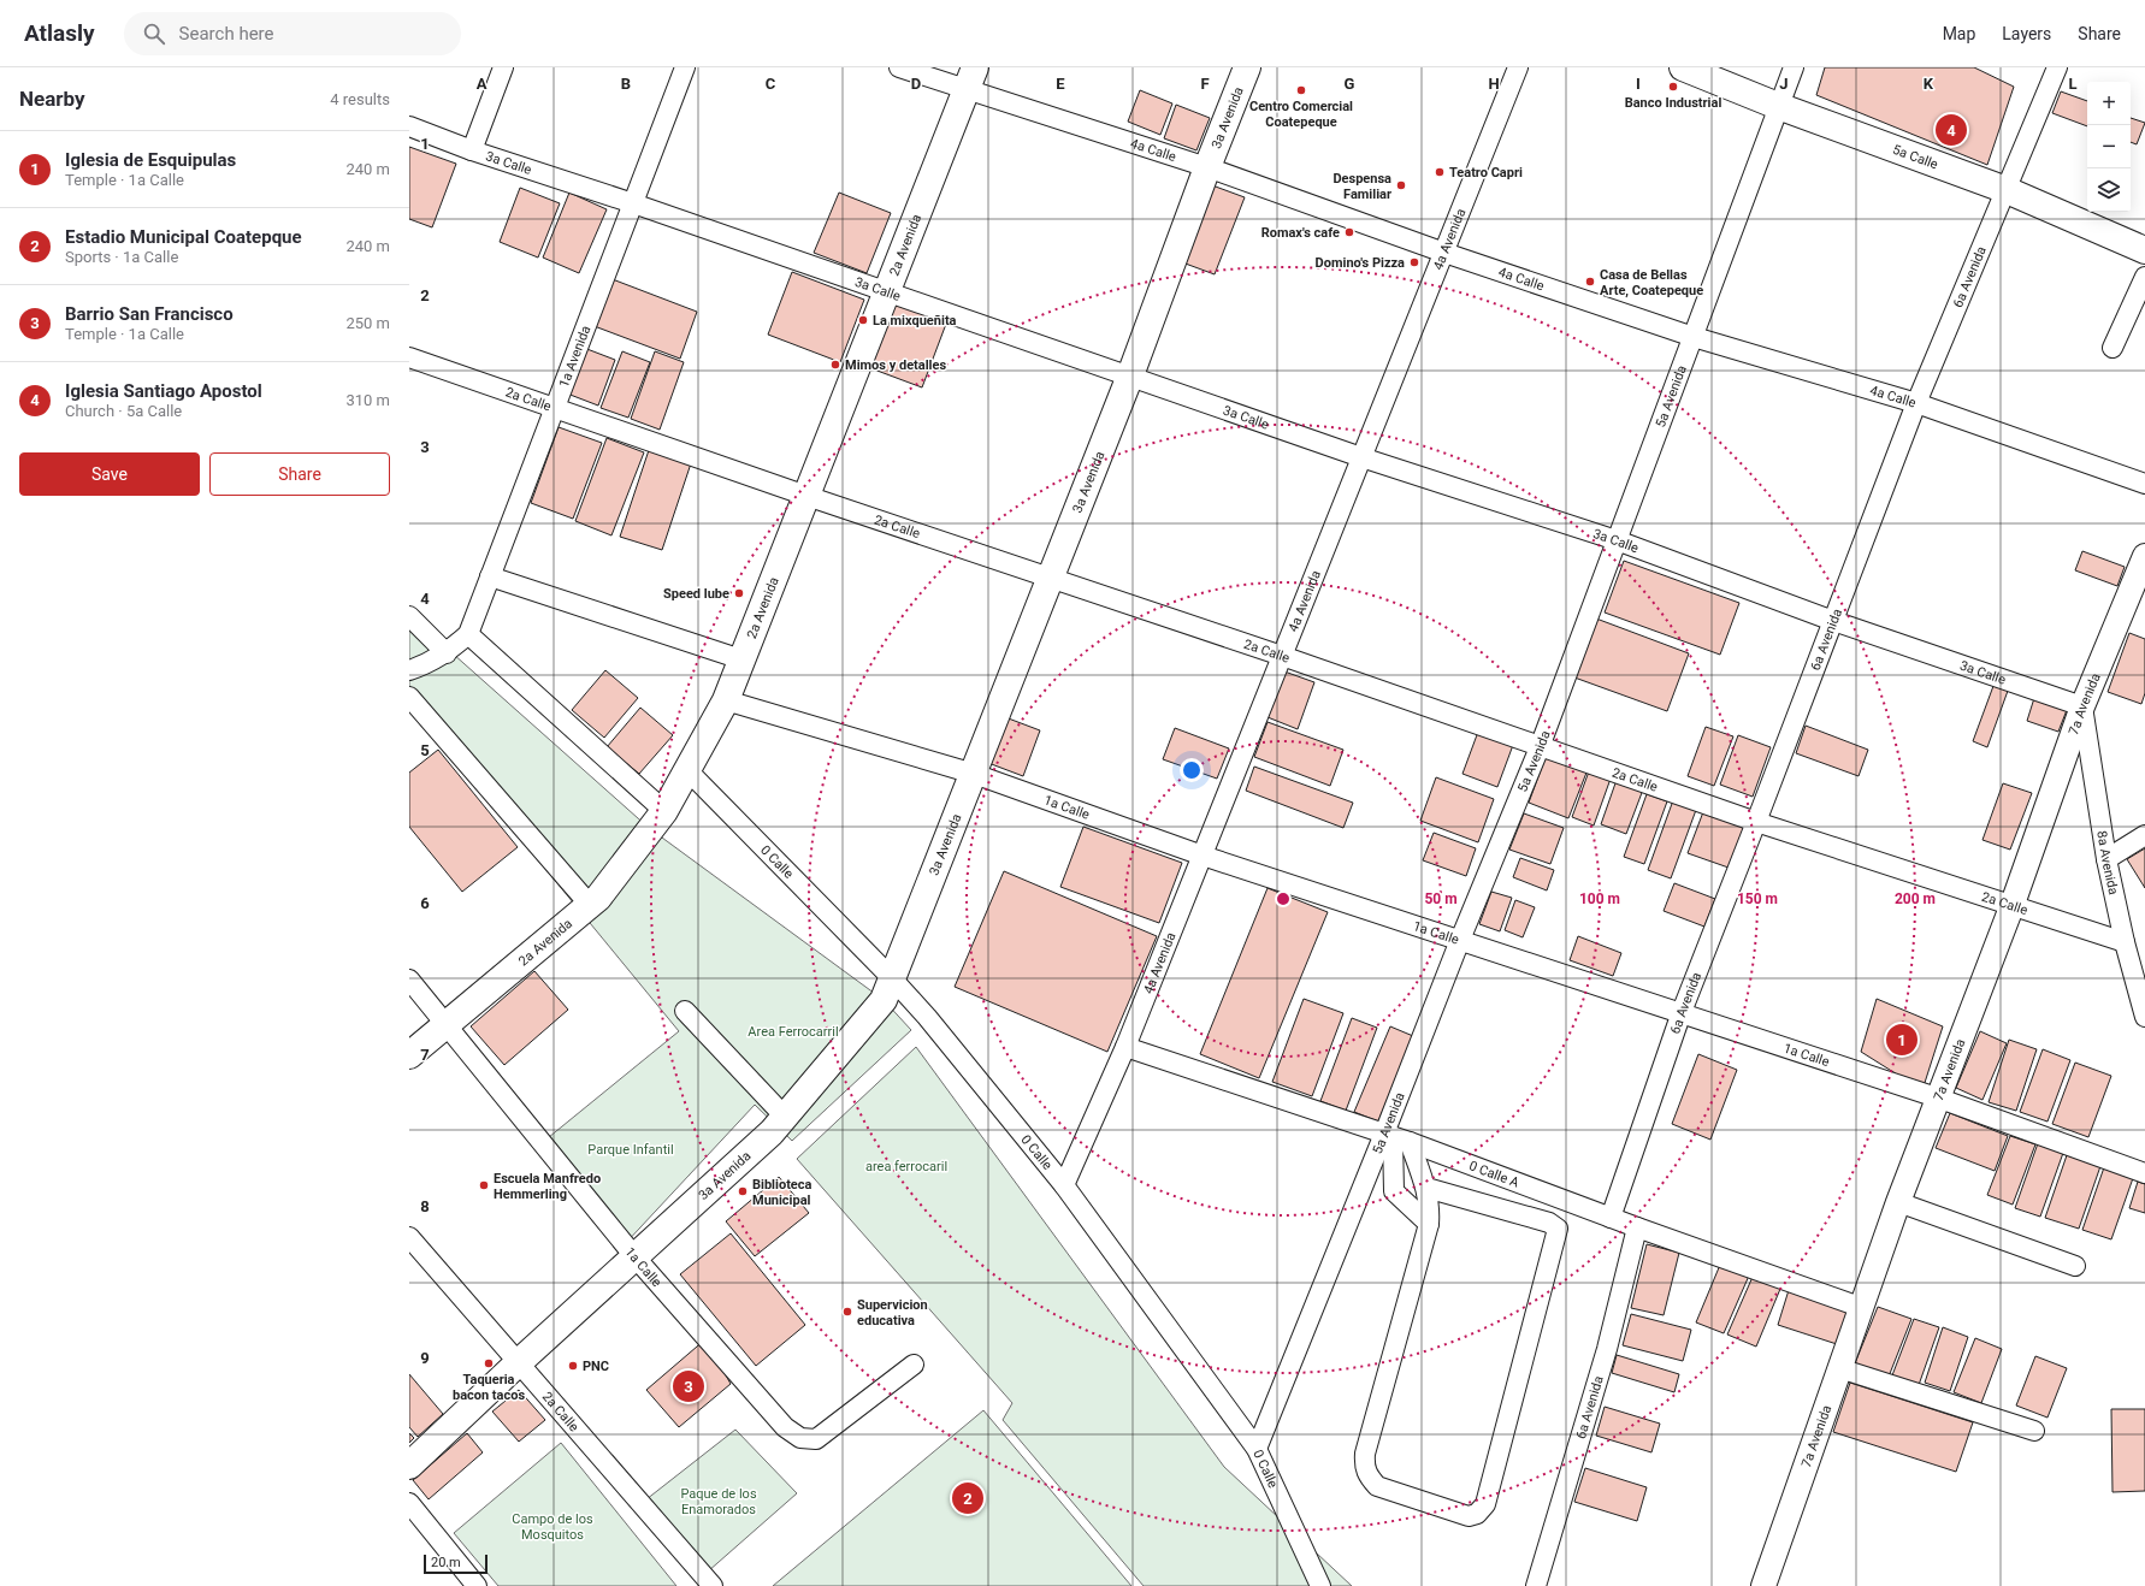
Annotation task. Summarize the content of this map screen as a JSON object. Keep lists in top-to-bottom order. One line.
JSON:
{"streets":{"main road":["3a Avenida","5a Calle","2a Avenida"],"street":["4a Calle","3a Calle","4a Avenida","6a Avenida","1a Avenida","5a Avenida","2a Calle","7a Avenida","1a Calle","0 Calle","8a Avenida","0 Calle A"]},"crossings":[["3a Avenida","4a Calle"],["3a Avenida","3a Calle"],["3a Avenida","2a Calle"],["3a Avenida","1a Calle"],["3a Avenida","0 Calle"],["4a Calle","4a Avenida"],["4a Calle","2a Avenida"],["4a Calle","6a Avenida"],["4a Calle","5a Avenida"],["5a Calle","6a Avenida"],["5a Calle","5a Avenida"],["3a Calle","4a Avenida"],["3a Calle","2a Avenida"],["3a Calle","6a Avenida"],["3a Calle","1a Avenida"],["3a Calle","5a Avenida"],["3a Calle","7a Avenida"],["3a Calle","8a Avenida"],["4a Avenida","2a Calle"],["4a Avenida","1a Calle"],["4a Avenida","0 Calle"],["4a Avenida","0 Calle A"],["2a Avenida","2a Calle"],["2a Avenida","1a Calle"],["2a Avenida","0 Calle"],["6a Avenida","2a Calle"],["6a Avenida","1a Calle"],["6a Avenida","0 Calle A"],["1a Avenida","2a Calle"],["5a Avenida","2a Calle"],["5a Avenida","1a Calle"],["5a Avenida","0 Calle"],["5a Avenida","0 Calle A"],["2a Calle","7a Avenida"],["2a Calle","8a Avenida"],["7a Avenida","1a Calle"],["7a Avenida","8a Avenida"],["7a Avenida","0 Calle A"]],"parks":["Area Ferrocarril","Parque Infantil","area ferrocaril","Paque de los Enamorados","Campo de los Mosquitos"],"places":["Banco Industrial","Centro Comercial Coatepeque","Teatro Capri","Despensa Familiar","Romax's cafe","Domino's Pizza","Casa de Bellas Arte, Coatepeque","La mixqueñita","Mimos y detalles","Speed lube","Escuela Manfredo Hemmerling","Biblioteca Municipal","Supervicion educativa","Taqueria bacon tacos","PNC"],"scale_bar":"20 m","page":{"header":"Atlasly","search":"Search here","nav":["Map","Layers","Share"],"heading":["Nearby","4 results"],"map_buttons":["+","−"],"pins":["4","1","3","2"],"list":[{"mark":"1","name":"Iglesia de Esquipulas","note":"Temple · 1a Calle","value":"240 m"},{"mark":"2","name":"Estadio Municipal Coatepque","note":"Sports · 1a Calle","value":"240 m"},{"mark":"3","name":"Barrio San Francisco","note":"Temple · 1a Calle","value":"250 m"},{"mark":"4","name":"Iglesia Santiago Apostol","note":"Church · 5a Calle","value":"310 m"}],"buttons":["Save","Share"],"scale":"20 m"},"grid":{"columns":["A","B","C","D","E","F","G","H","I","J","K","L"],"rows":["1","2","3","4","5","6","7","8","9"]},"rings":["50 m","100 m","150 m","200 m"]}
